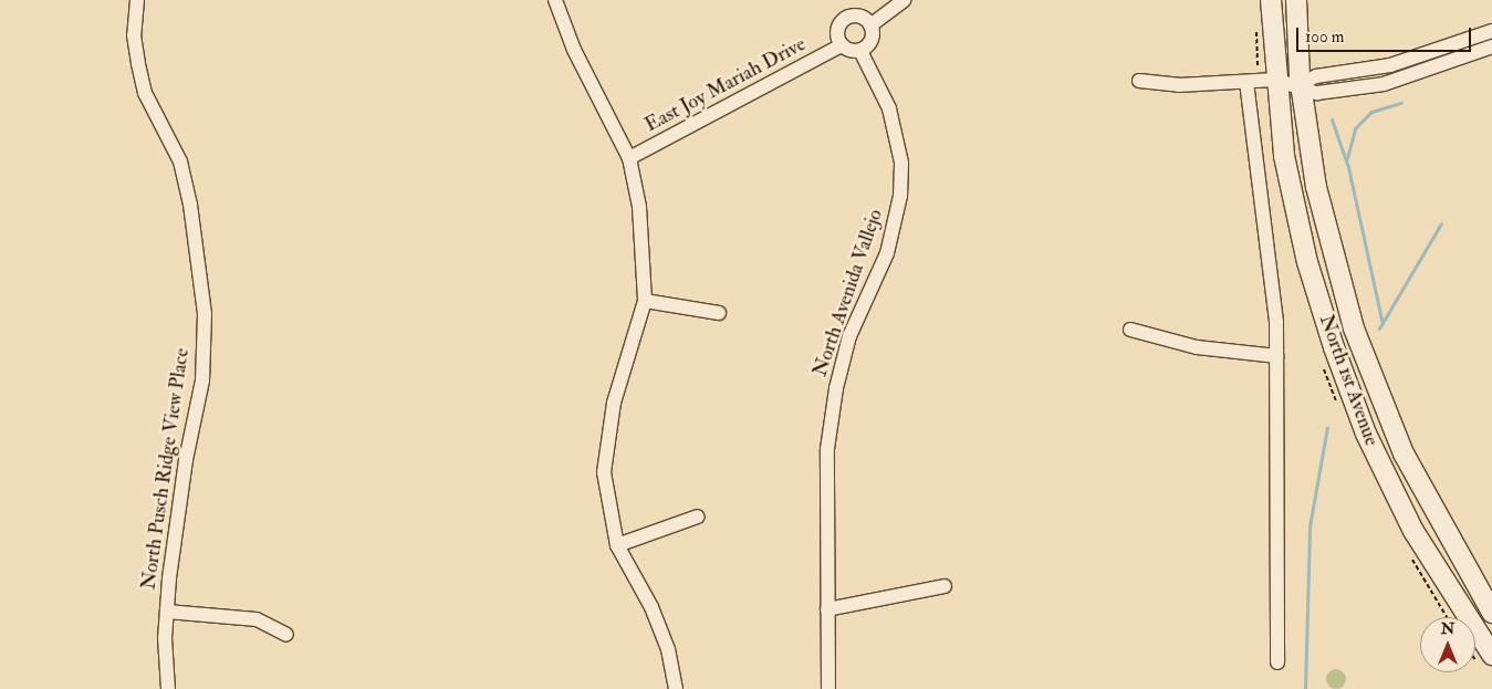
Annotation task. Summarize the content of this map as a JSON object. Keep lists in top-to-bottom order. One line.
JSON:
{"streets":{"main road":["North 1st Avenue"],"street":["East Joy Mariah Drive","North Avenida Vallejo","North Pusch Ridge View Place"]},"crossings":[["East Joy Mariah Drive","North Avenida Vallejo"]],"scale_bar":"100 m","north":"top"}
